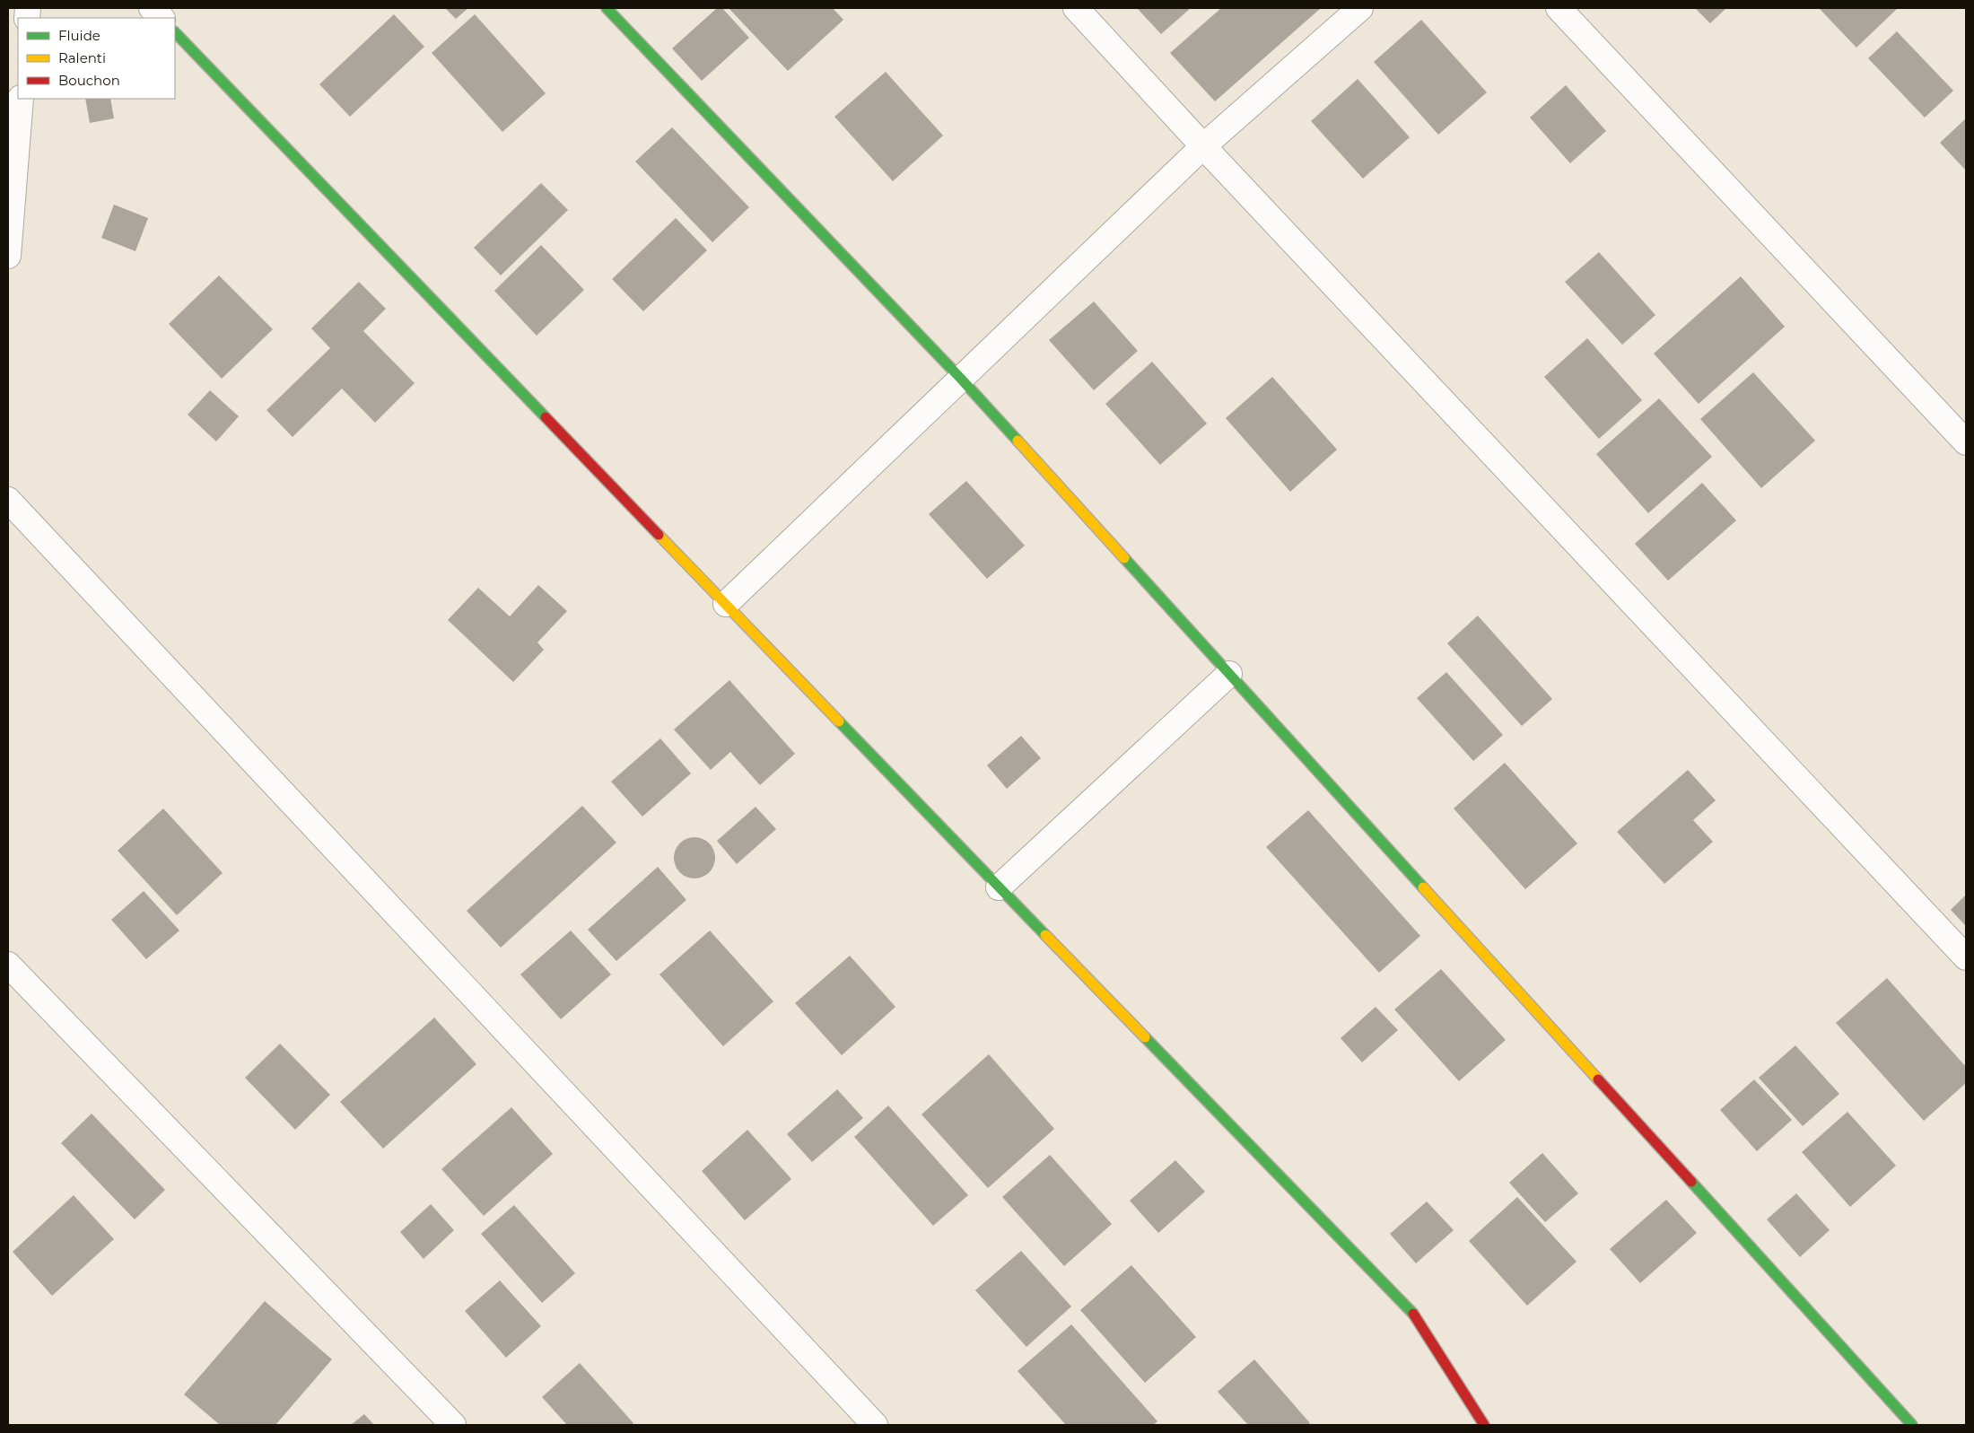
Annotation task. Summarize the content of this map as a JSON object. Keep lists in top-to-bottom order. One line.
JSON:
{"legend":["Fluide","Ralenti","Bouchon"]}
